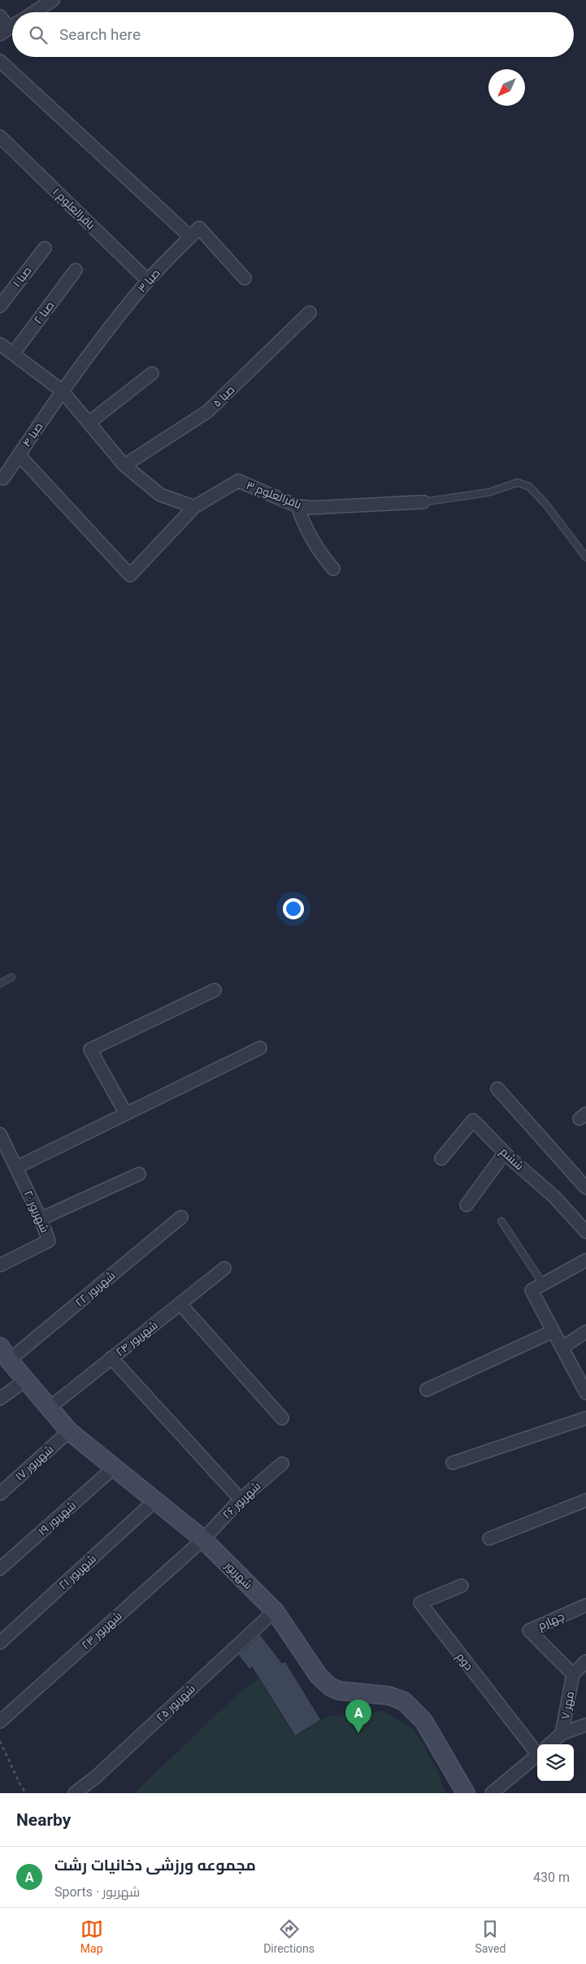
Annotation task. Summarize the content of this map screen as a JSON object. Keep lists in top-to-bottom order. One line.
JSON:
{"streets":{"street":["باقرالعلوم ۱","صبا ۱","صبا ۳","صبا ۲","صبا ۵","صبا ۴","باقرالعلوم ۳","ششم","شهریور ۲۰","شهریور ۲۲","شهریور ۲۴","شهریور ۱۷","شهریور ۲۶","شهریور ۱۹","شهریور ۲۱","شهریور","چهارم","شهریور ۲۳","دوم","شهریور ۲۵","مهر ۷"]},"crossings":[["باقرالعلوم ۱","صبا ۳"],["صبا ۳","صبا ۴"],["شهریور ۲۲","شهریور"],["شهریور ۲۴","شهریور"],["شهریور ۱۷","شهریور"],["شهریور ۲۶","شهریور"],["شهریور ۲۶","شهریور ۲۳"],["شهریور ۱۹","شهریور"],["شهریور ۲۱","شهریور"],["شهریور","شهریور ۲۳"],["شهریور","شهریور ۲۵"],["چهارم","مهر ۷"]],"north":"bottom left","page":{"search":"Search here","pins":"A","heading":"Nearby","list":[{"mark":"A","name":"مجموعه ورزشی دخانیات رشت","note":"Sports · شهریور","value":"430 m"}],"nav":["Map","Directions","Saved"]}}
